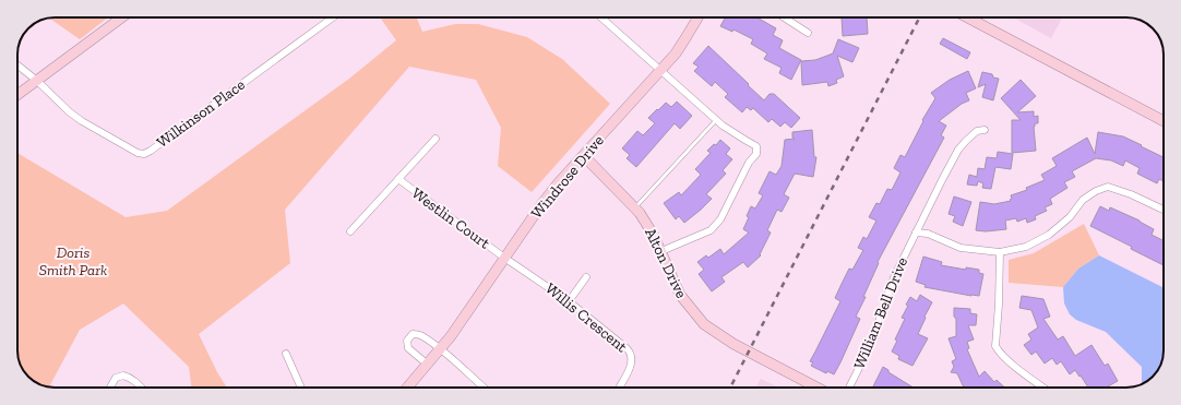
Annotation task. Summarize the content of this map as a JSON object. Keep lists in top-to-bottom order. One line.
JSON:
{"streets":{"street":["Wilkinson Place","Windrose Drive","Westlin Court","Alton Drive","William Bell Drive","Willis Crescent"]},"crossings":[["Windrose Drive","Westlin Court"],["Windrose Drive","Alton Drive"],["Windrose Drive","Willis Crescent"],["Westlin Court","Willis Crescent"]],"parks":["Doris Smith Park"]}
